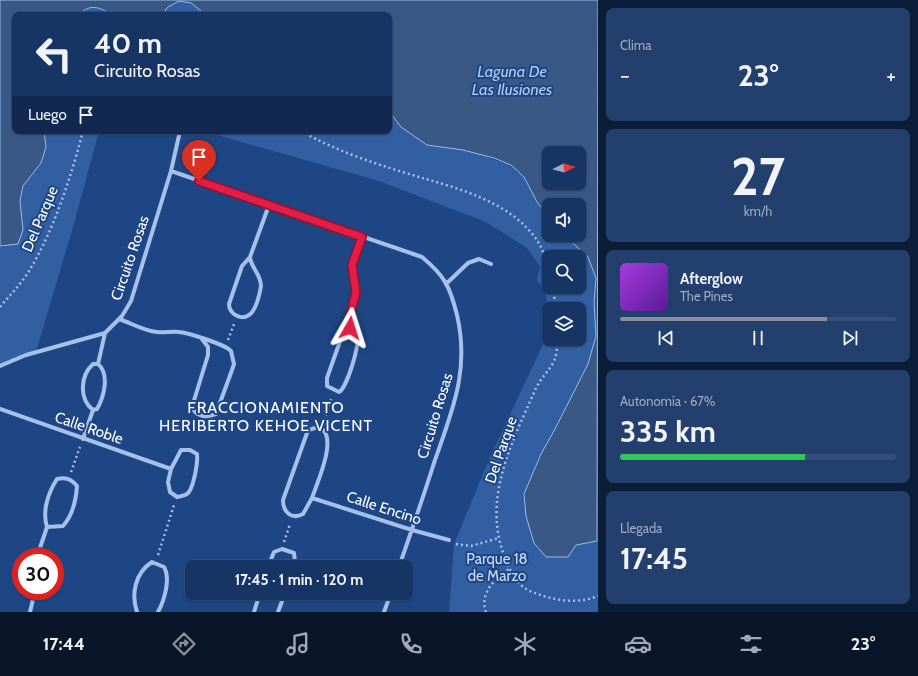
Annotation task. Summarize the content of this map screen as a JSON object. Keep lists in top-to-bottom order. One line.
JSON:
{"streets":{"street":["Circuito Rosas","Calle Roble","Calle Encino"],"path":["Del Parque"]},"crossings":[["Circuito Rosas","Calle Encino"]],"districts":["FRACCIONAMIENTO HERIBERTO KEHOE VICENT"],"water":["Laguna De Las Ilusiones"],"parks":["Parque 18 de Marzo"],"north":"right","page":{"tile":["Clima",["27","km/h"],["Autonomía · 67%","335 km"],["Llegada","17:45"]],"turn":["40 m","Circuito Rosas"],"heat":["−","23°","+"],"then":"Luego","song":["Afterglow","The Pines"],"limit":"30","trip":"17:45 · 1 min · 120 m","tabs":["17:44","23°"]}}
